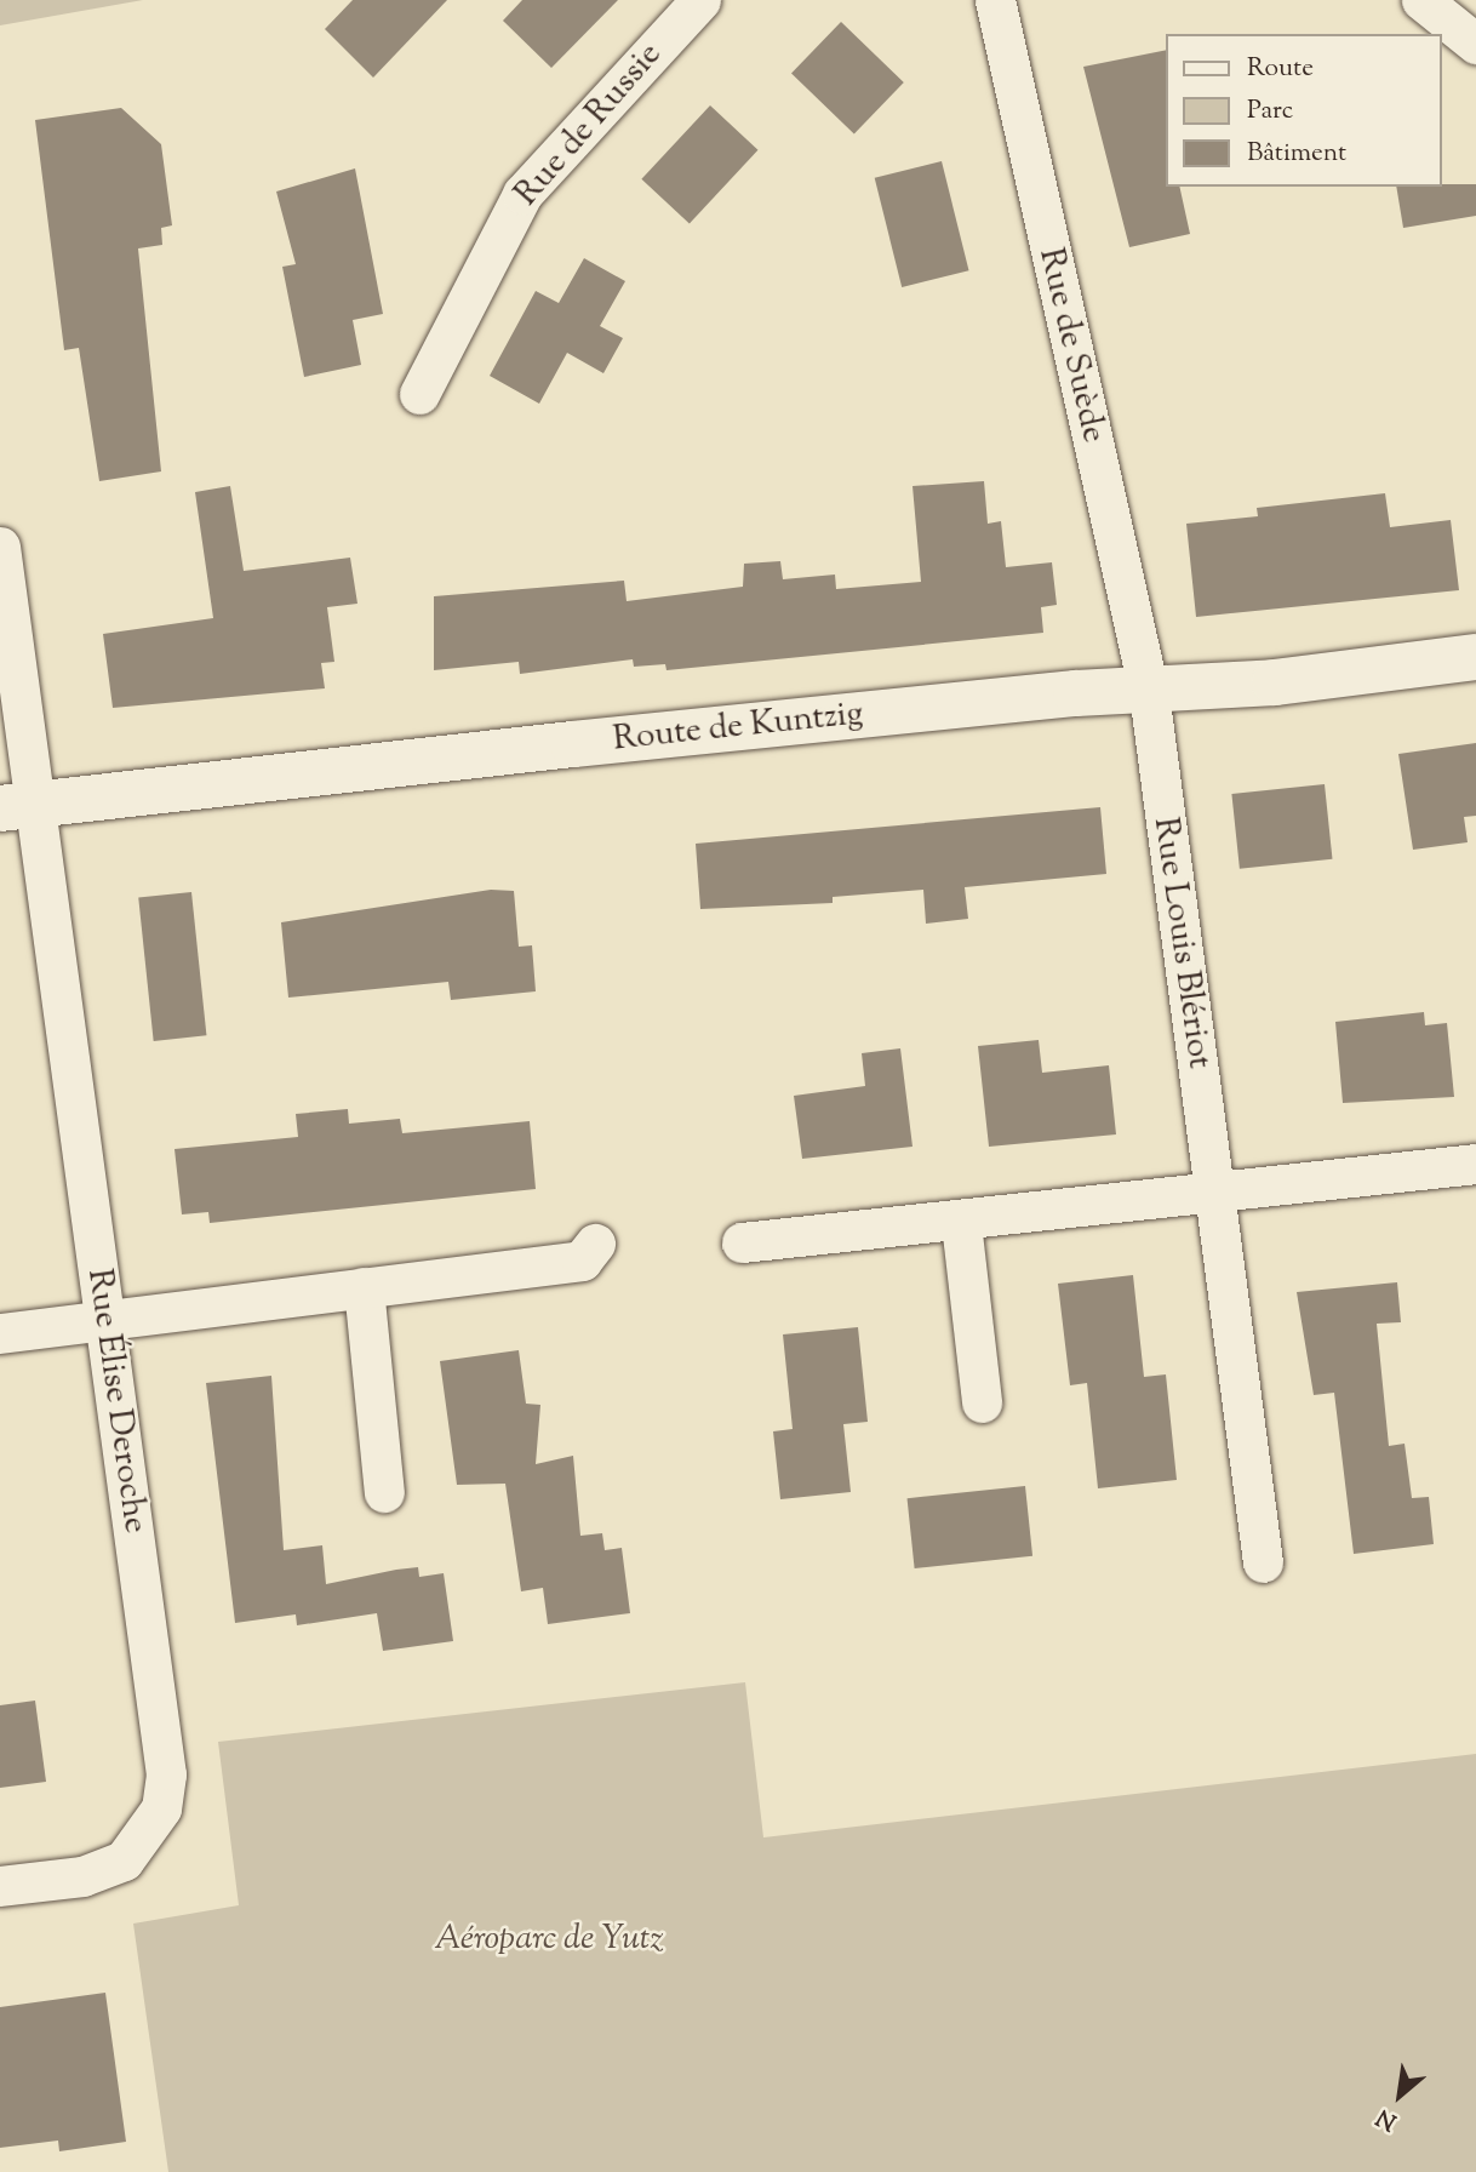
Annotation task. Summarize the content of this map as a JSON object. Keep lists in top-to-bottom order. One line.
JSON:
{"streets":{"street":["Rue de Russie","Rue de Suède","Route de Kuntzig","Rue Louis Blériot","Rue Élise Deroche"]},"crossings":[["Rue de Suède","Route de Kuntzig"],["Rue de Suède","Rue Louis Blériot"],["Route de Kuntzig","Rue Louis Blériot"],["Route de Kuntzig","Rue Élise Deroche"]],"parks":["Aéroparc de Yutz"],"legend":["Route","Parc","Bâtiment"],"north":"bottom left"}
